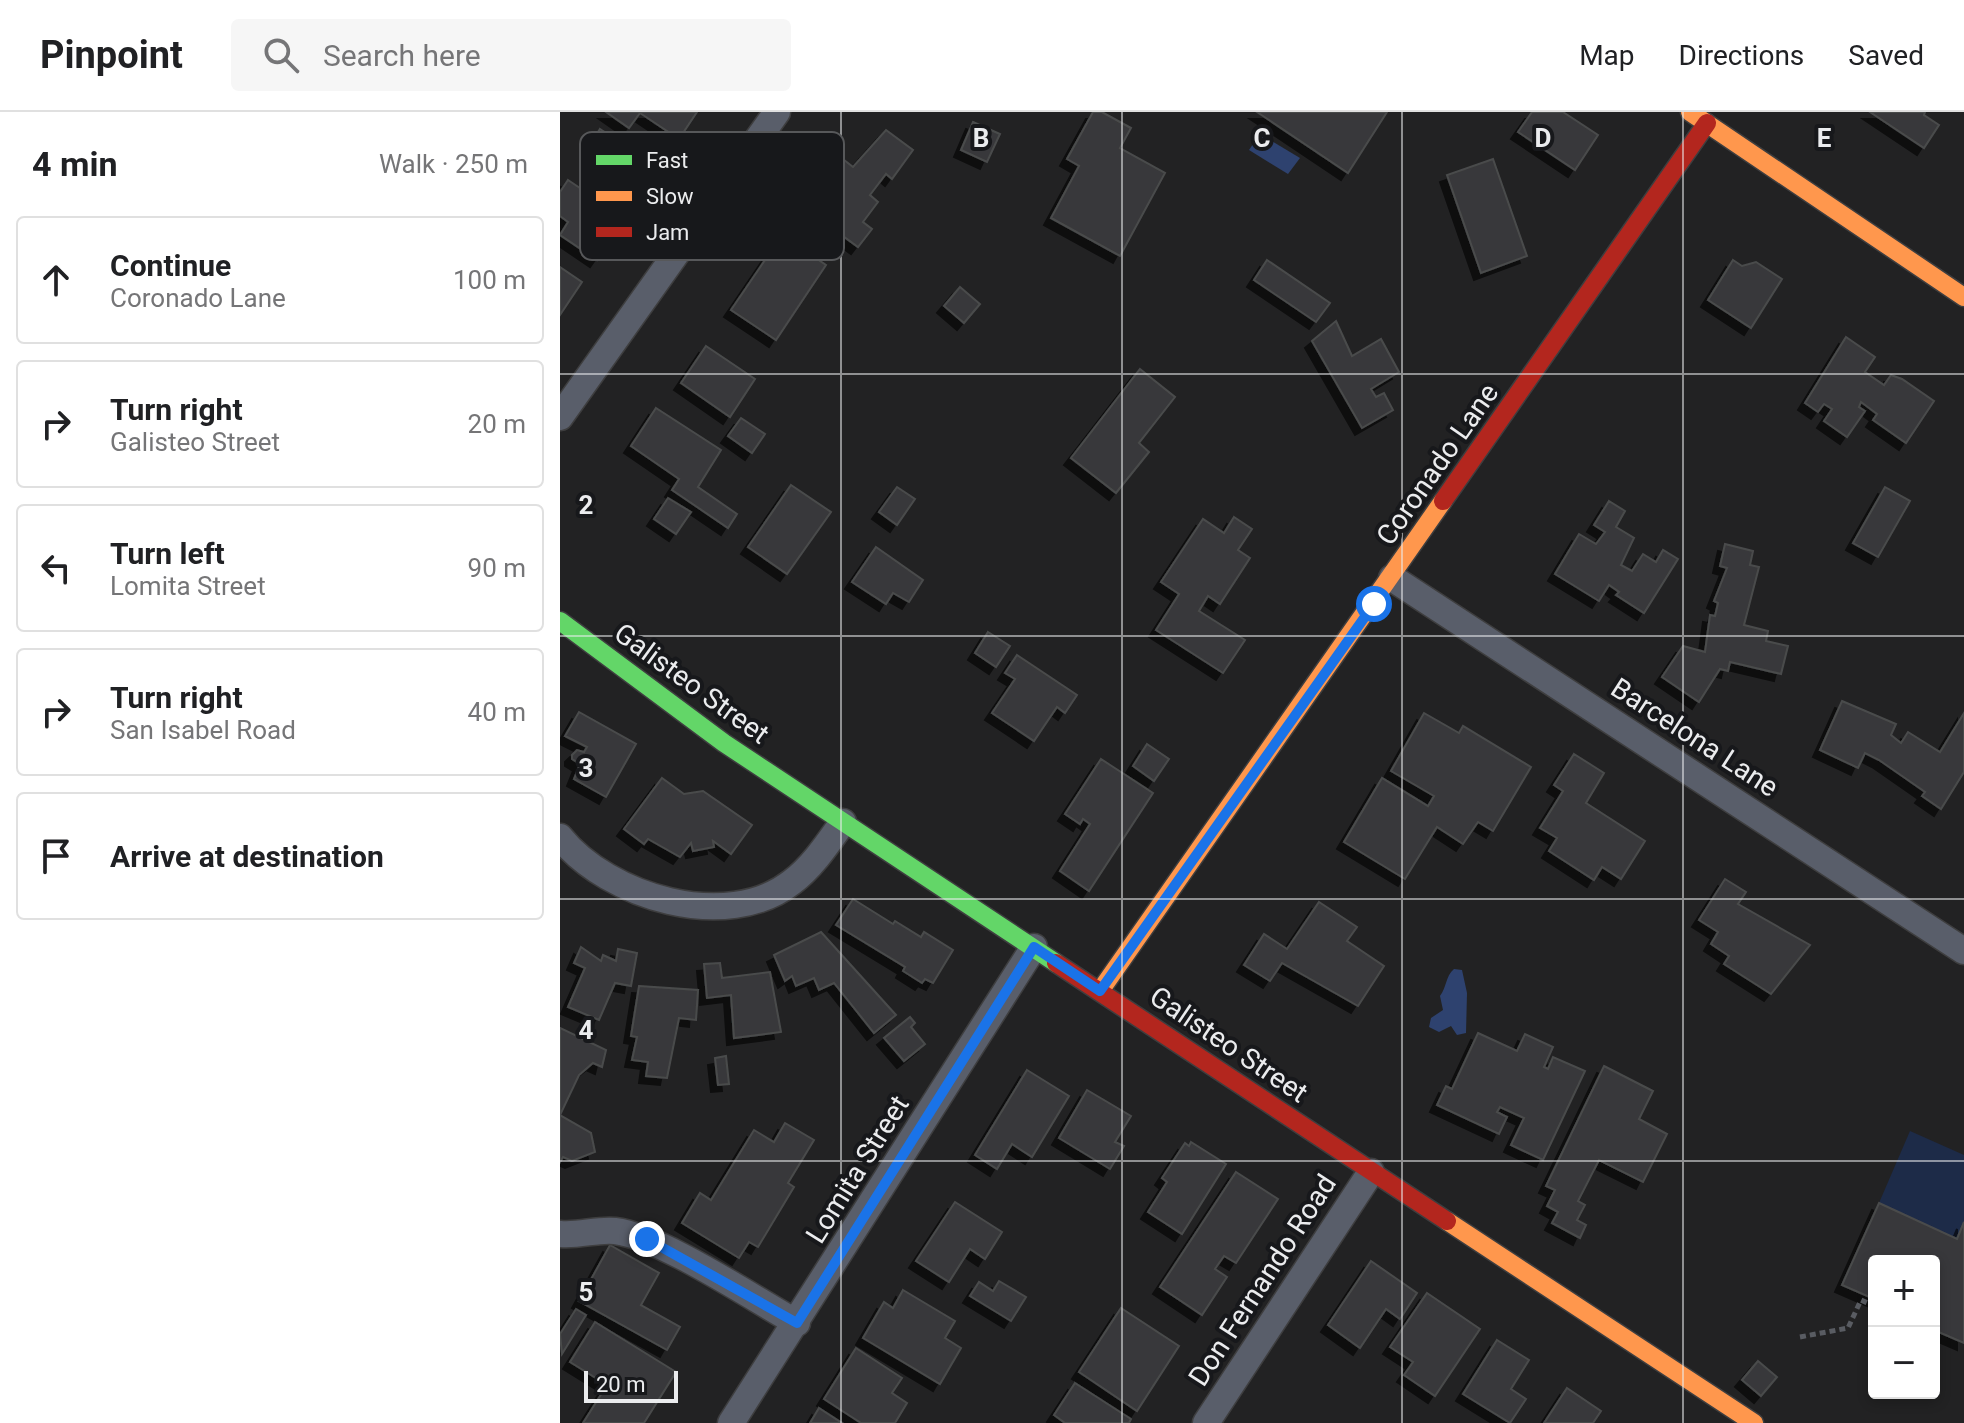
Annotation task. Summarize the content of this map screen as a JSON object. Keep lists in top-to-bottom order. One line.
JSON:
{"streets":{"street":["Coronado Lane","Galisteo Street","Barcelona Lane","Lomita Street","Don Fernando Road"]},"crossings":[["Coronado Lane","Galisteo Street"],["Coronado Lane","Barcelona Lane"],["Galisteo Street","Lomita Street"],["Galisteo Street","Don Fernando Road"]],"legend":["Fast","Slow","Jam"],"scale_bar":"20 m","page":{"header":"Pinpoint","search":"Search here","nav":["Map","Directions","Saved"],"heading":["4 min","Walk · 250 m"],"list":[["Continue","Coronado Lane","100 m"],["Turn right","Galisteo Street","20 m"],["Turn left","Lomita Street","90 m"],["Turn right","San Isabel Road","40 m"],"Arrive at destination"],"map_buttons":["+","−"],"scale":"20 m"},"grid":{"columns":["B","C","D","E"],"rows":["2","3","4","5"]}}
